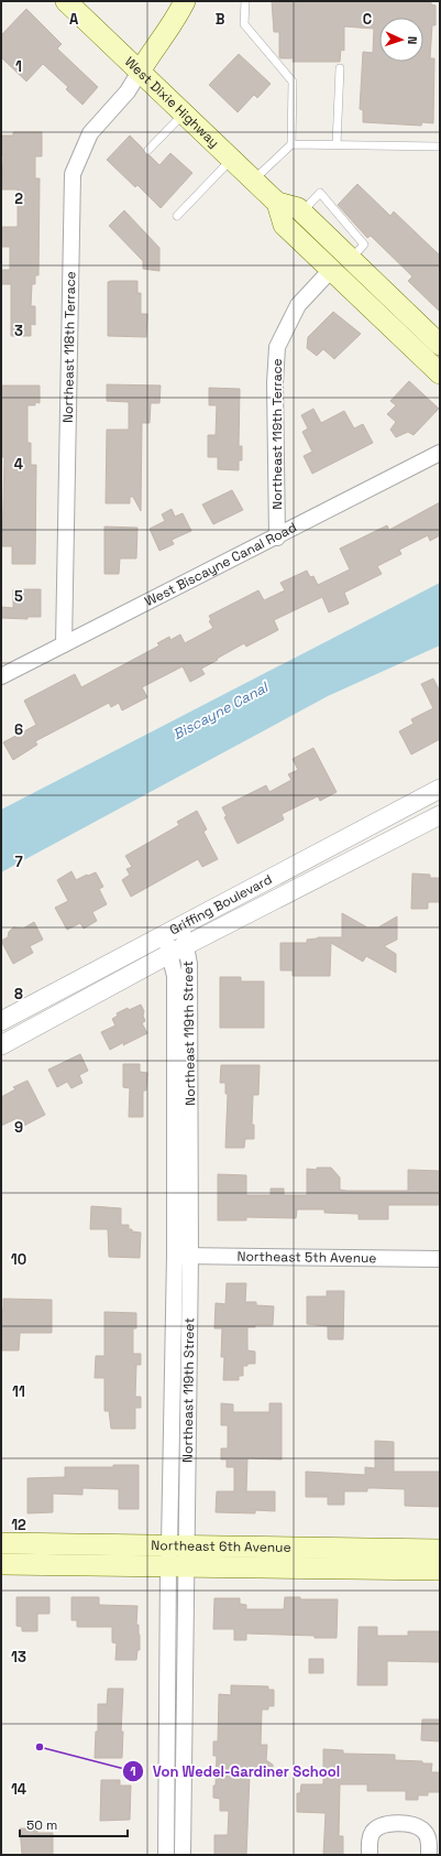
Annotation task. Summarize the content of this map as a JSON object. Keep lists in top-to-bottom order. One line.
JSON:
{"streets":{"main road":["West Dixie Highway","Northeast 6th Avenue"],"street":["Northeast 118th Terrace","Northeast 119th Terrace","West Biscayne Canal Road","Griffing Boulevard","Northeast 119th Street","Northeast 5th Avenue"]},"crossings":[["West Dixie Highway","Northeast 118th Terrace"],["Northeast 118th Terrace","West Biscayne Canal Road"],["Northeast 119th Terrace","West Biscayne Canal Road"],["Griffing Boulevard","Northeast 119th Street"],["Northeast 119th Street","Northeast 5th Avenue"],["Northeast 119th Street","Northeast 6th Avenue"]],"water":["Biscayne Canal"],"places":["Von Wedel-Gardiner School"],"scale_bar":"50 m","north":"right","grid":{"columns":["A","B","C"],"rows":["1","2","3","4","5","6","7","8","9","10","11","12","13","14"]}}
